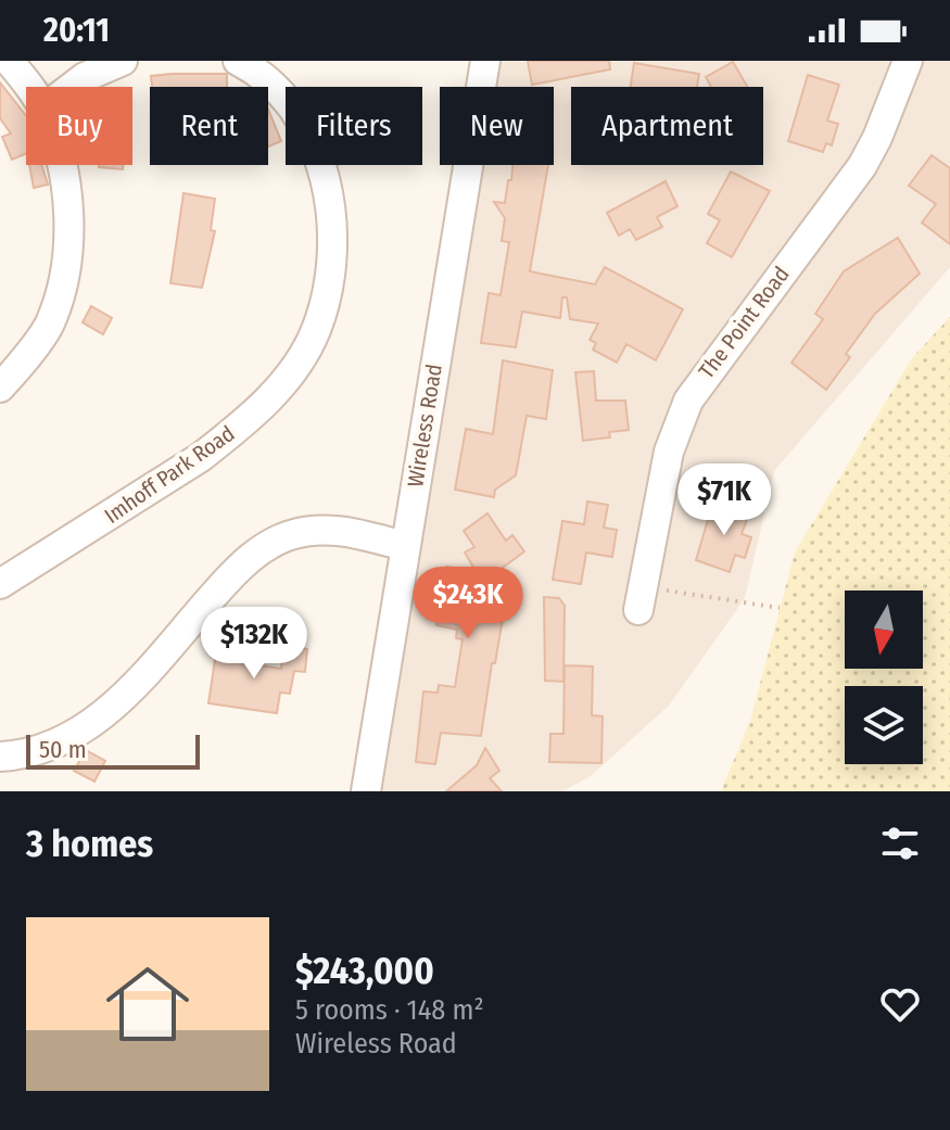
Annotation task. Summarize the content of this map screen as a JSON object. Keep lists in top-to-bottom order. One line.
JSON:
{"streets":{"street":["The Point Road","Wireless Road","Imhoff Park Road"]},"scale_bar":"50 m","north":"bottom","page":{"status":"20:11","chip":["Buy","Rent","Filters","New","Apartment"],"price":["$71K","$243K","$132K"],"scale":"50 m","heading":"3 homes","list":[{"name":"$243,000","note":"5 rooms · 148 m² · Wireless Road"}]}}
